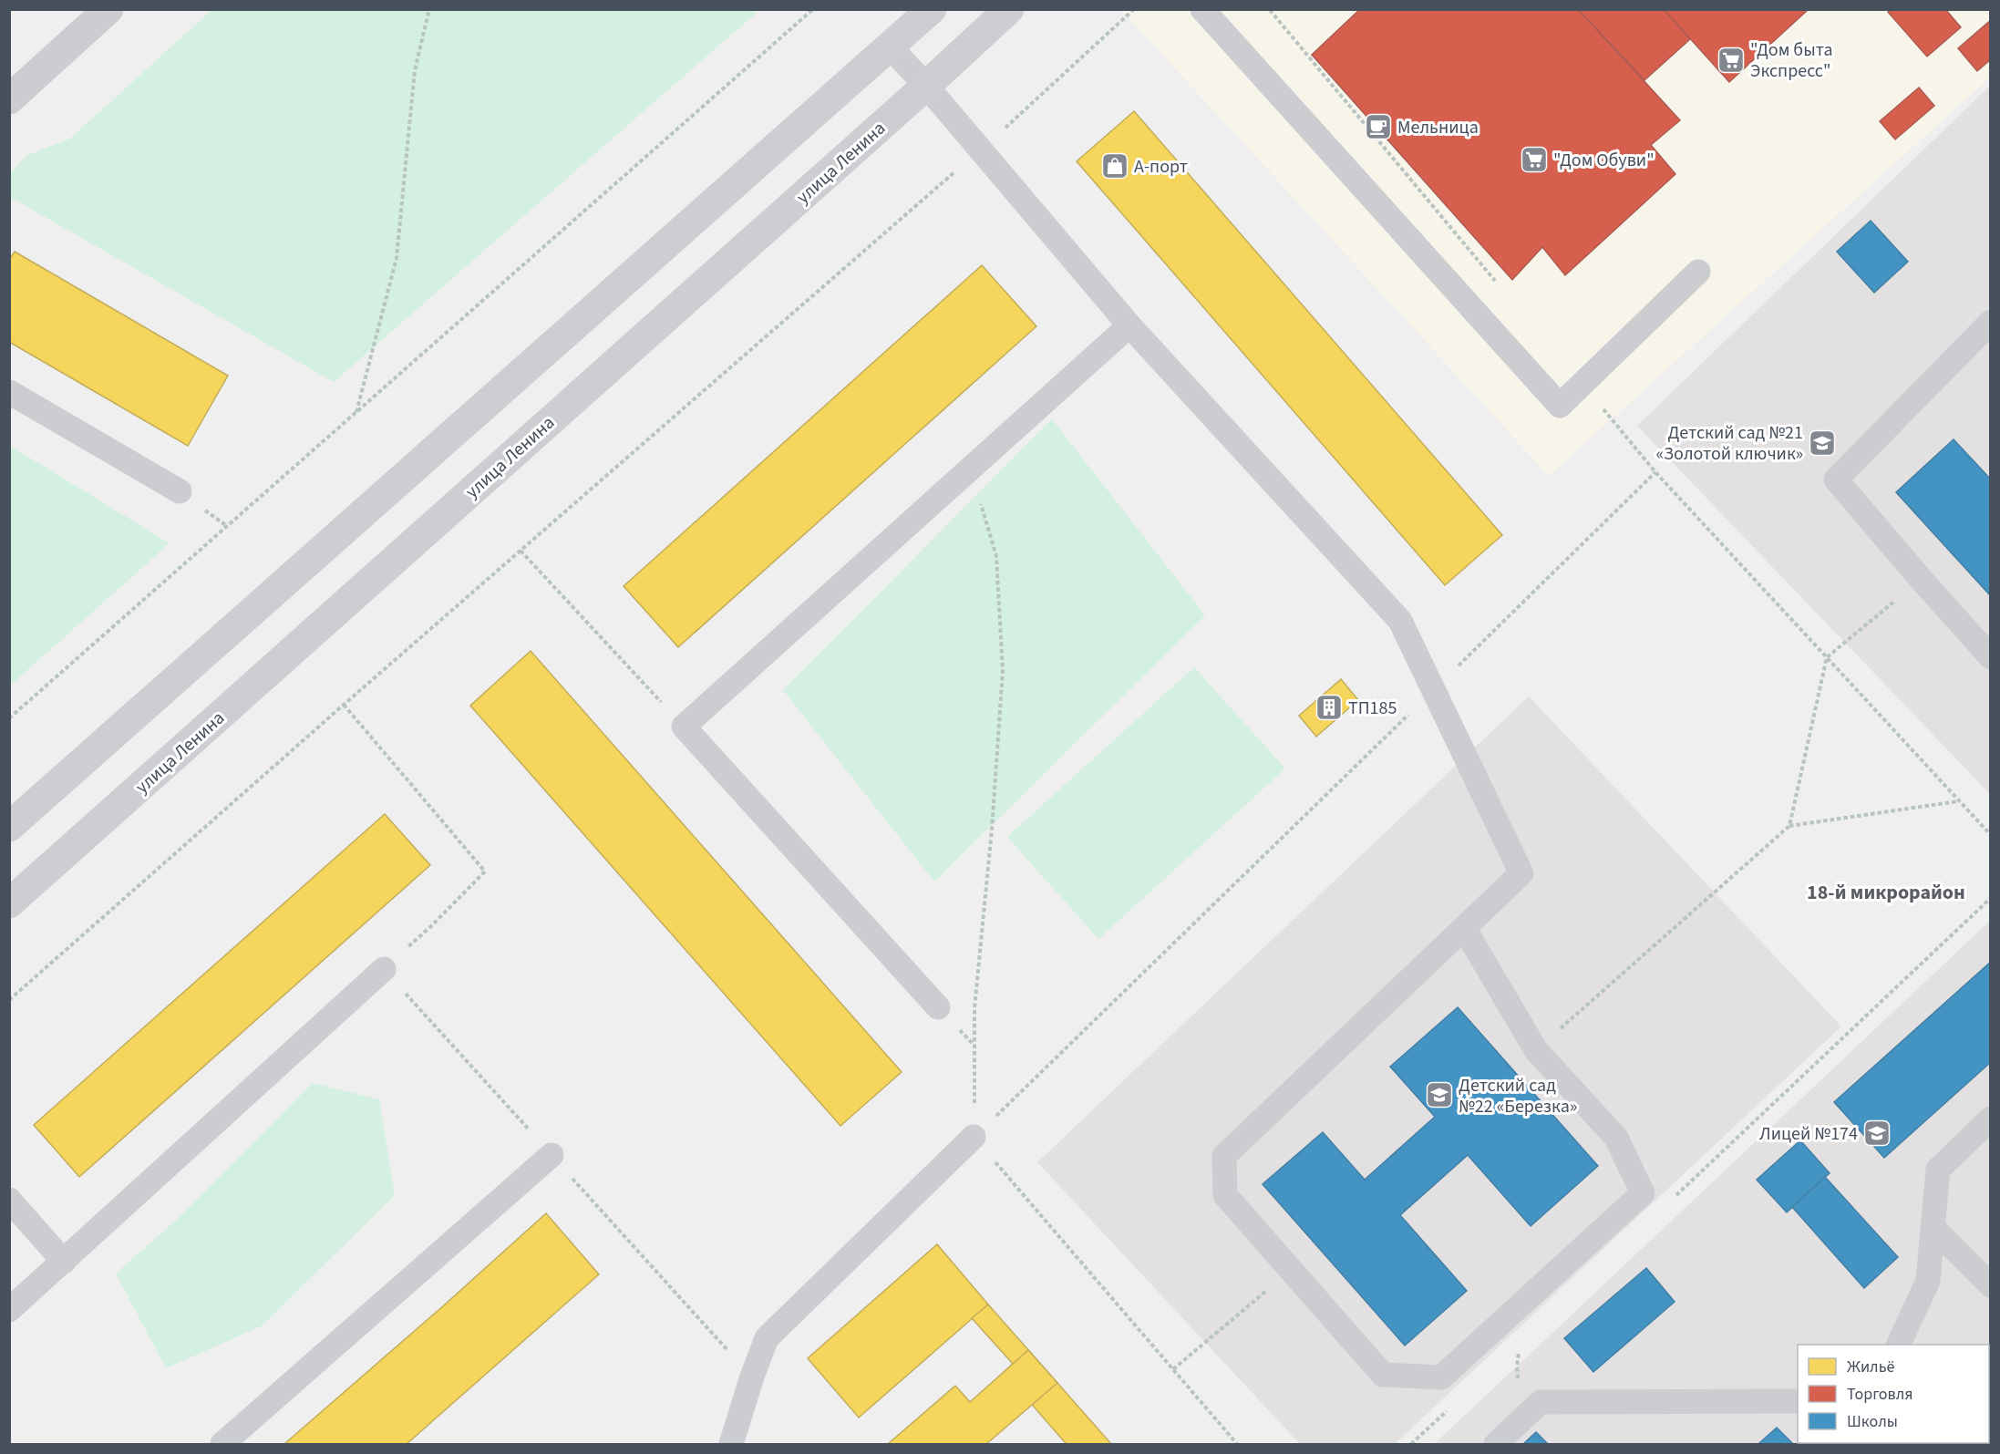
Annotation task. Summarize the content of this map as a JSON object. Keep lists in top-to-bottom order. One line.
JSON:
{"streets":{"main road":["улица Ленина"]},"districts":["18-й микрорайон"],"places":{"supermarket":["\"Дом быта Экспресс\"","\"Дом Обуви\""],"cafe":["Мельница"],"shop":["А-порт"],"school or university":["Детский сад №21 «Золотой ключик»","Детский сад №22 «Березка»","Лицей №174"],"building":["ТП185"]},"legend":["Жильё","Торговля","Школы"]}
